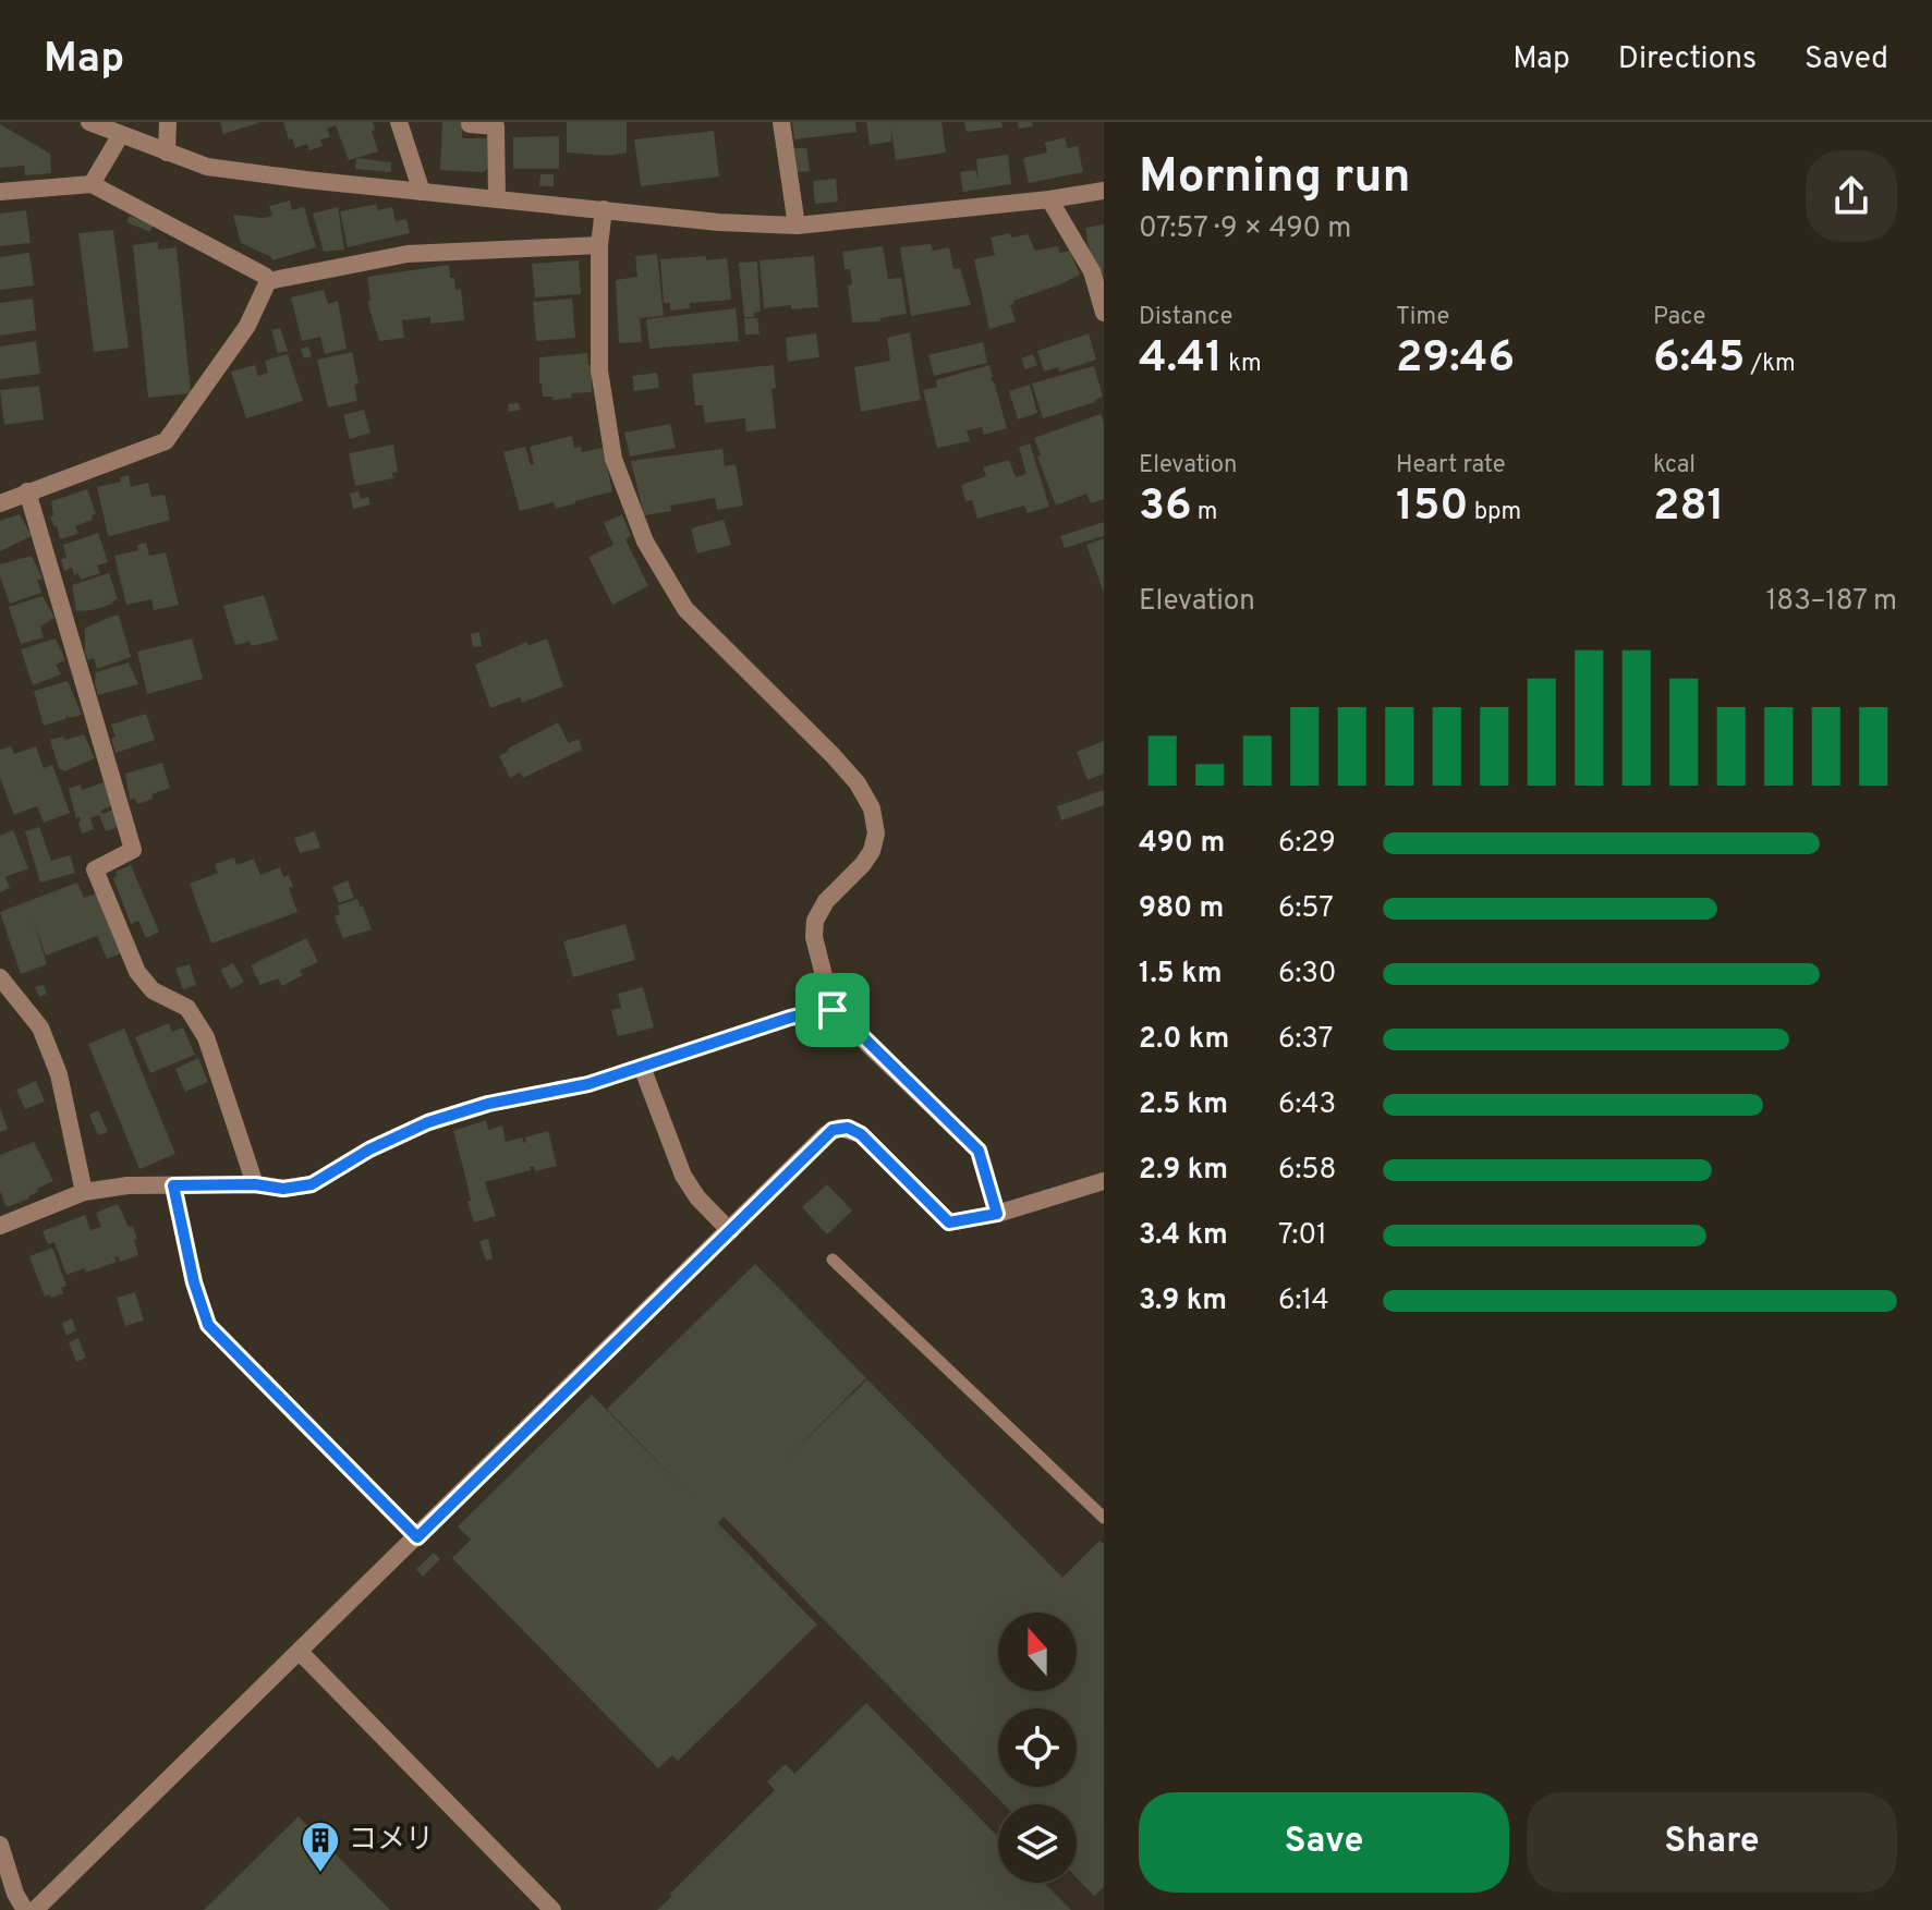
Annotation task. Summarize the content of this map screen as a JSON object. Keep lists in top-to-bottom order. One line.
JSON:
{"places":{"building":["コメリ"]},"north":"top","page":{"header":"Map","nav":["Map","Directions","Saved"],"heading":["Morning run","07:57 · 9 × 490 m"],"stats":[["Distance","4.41 km"],["Time","29:46"],["Pace","6:45 /km"],["Elevation","36 m"],["Heart rate","150 bpm"],["kcal","281"]],"chart":["Elevation","183–187 m"],"list":[{"name":"490 m","note":"6:29"},{"name":"980 m","note":"6:57"},{"name":"1.5 km","note":"6:30"},{"name":"2.0 km","note":"6:37"},{"name":"2.5 km","note":"6:43"},{"name":"2.9 km","note":"6:58"},{"name":"3.4 km","note":"7:01"},{"name":"3.9 km","note":"6:14"}],"buttons":["Save","Share"]}}
